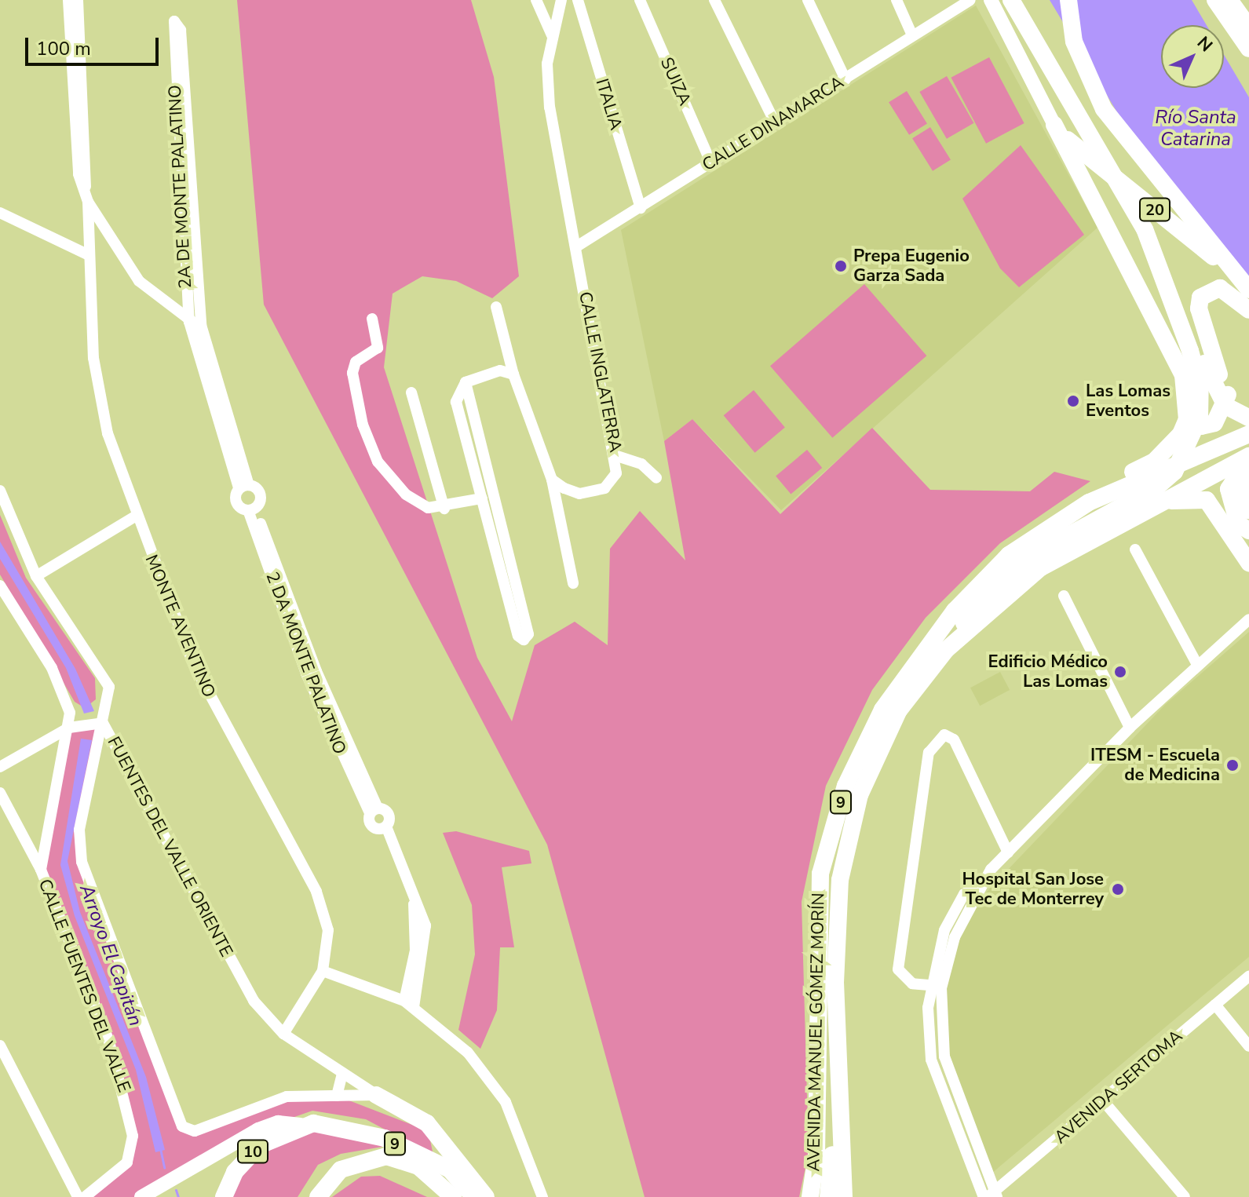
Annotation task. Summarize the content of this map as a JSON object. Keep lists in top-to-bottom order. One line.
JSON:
{"streets":{"highway":["20","9","AVENIDA MANUEL GÓMEZ MORÍN","10"],"street":["SUIZA","ITALIA","CALLE DINAMARCA","2A DE MONTE PALATINO","CALLE INGLATERRA","MONTE AVENTINO","2 DA MONTE PALATINO","FUENTES DEL VALLE ORIENTE","CALLE FUENTES DEL VALLE","AVENIDA SERTOMA"]},"crossings":[["SUIZA","CALLE DINAMARCA"],["ITALIA","CALLE DINAMARCA"],["CALLE DINAMARCA","CALLE INGLATERRA"],["MONTE AVENTINO","FUENTES DEL VALLE ORIENTE"],["9","10"]],"water":["Río Santa Catarina","Arroyo El Capitán"],"places":["Prepa Eugenio Garza Sada","Las Lomas Eventos","Edificio Médico Las Lomas","ITESM - Escuela de Medicina","Hospital San Jose Tec de Monterrey"],"scale_bar":"100 m","north":"top right"}
